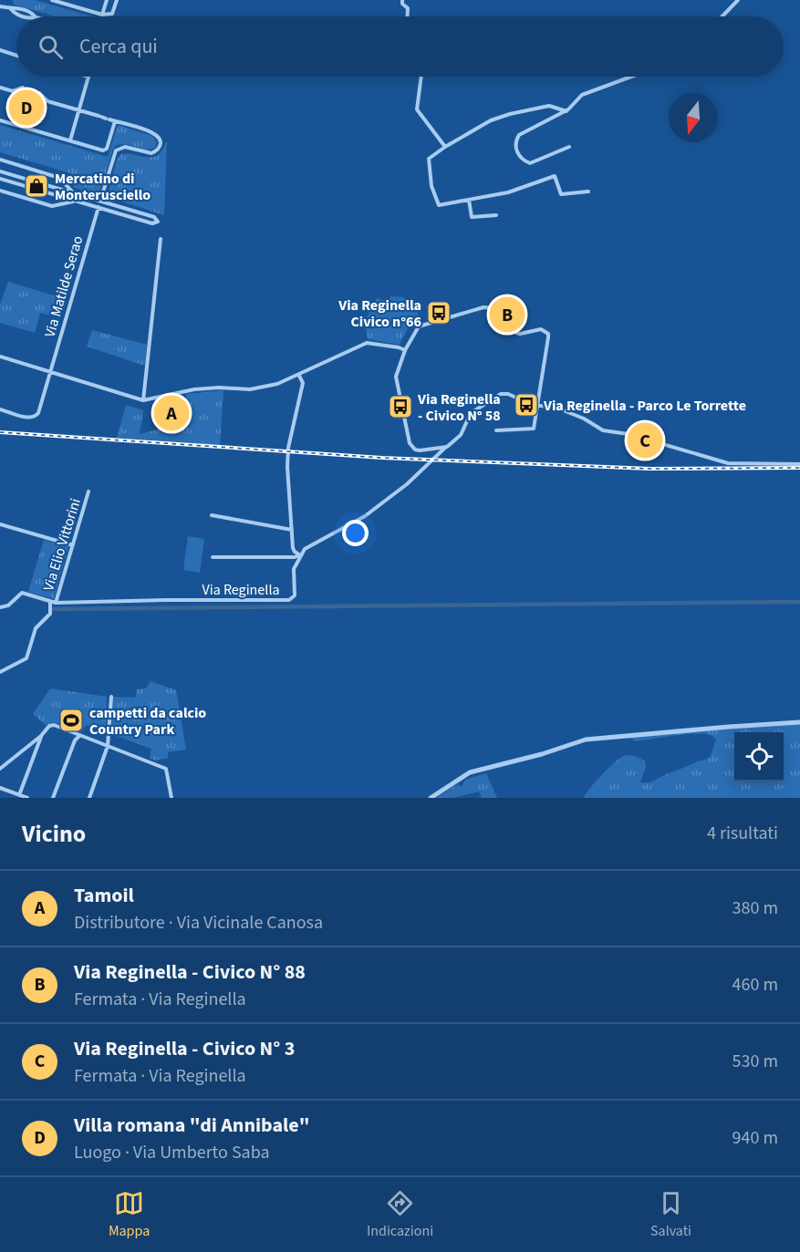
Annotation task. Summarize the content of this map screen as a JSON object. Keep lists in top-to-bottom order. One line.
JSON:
{"streets":{"street":["Via Matilde Serao","Via Elio Vittorini","Via Reginella"]},"crossings":[["Via Elio Vittorini","Via Reginella"]],"places":{"shop":["Mercatino di Monterusciello"],"bus stop":["Via Reginella Civico n°66","Via Reginella - Parco Le Torrette","Via Reginella - Civico N° 58"],"sports":["campetti da calcio Country Park"]},"north":"bottom","page":{"search":"Cerca qui","pins":["D","B","A","C"],"heading":["Vicino","4 risultati"],"list":[{"mark":"A","name":"Tamoil","note":"Distributore · Via Vicinale Canosa","value":"380 m"},{"mark":"B","name":"Via Reginella - Civico N° 88","note":"Fermata · Via Reginella","value":"460 m"},{"mark":"C","name":"Via Reginella - Civico N° 3","note":"Fermata · Via Reginella","value":"530 m"},{"mark":"D","name":"Villa romana \"di Annibale\"","note":"Luogo · Via Umberto Saba","value":"940 m"}],"nav":["Mappa","Indicazioni","Salvati"]}}
